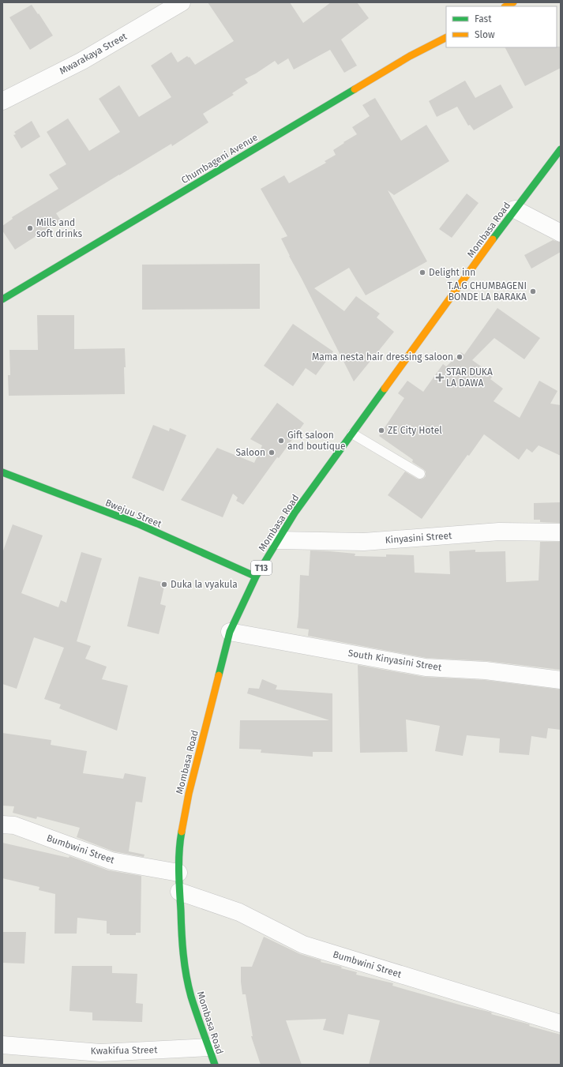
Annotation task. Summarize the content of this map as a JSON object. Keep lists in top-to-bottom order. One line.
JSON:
{"streets":{"main road":["Chumbageni Avenue","Mombasa Road","Bwejuu Street","T13"],"street":["Mwarakaya Street","Kinyasini Street","South Kinyasini Street","Bumbwini Street","Kwakifua Street"]},"crossings":[["Mombasa Road","Bwejuu Street"],["Mombasa Road","Kinyasini Street"],["Mombasa Road","South Kinyasini Street"],["Mombasa Road","Bumbwini Street"],["Mombasa Road","Kwakifua Street"]],"places":{"other":["Mills and soft drinks","Delight inn","T.A.G CHUMBAGENI BONDE LA BARAKA","Mama nesta hair dressing saloon","ZE City Hotel","Gift saloon and boutique","Saloon","Duka la vyakula"],"health":["STAR DUKA LA DAWA"]},"legend":["Fast","Slow"]}
